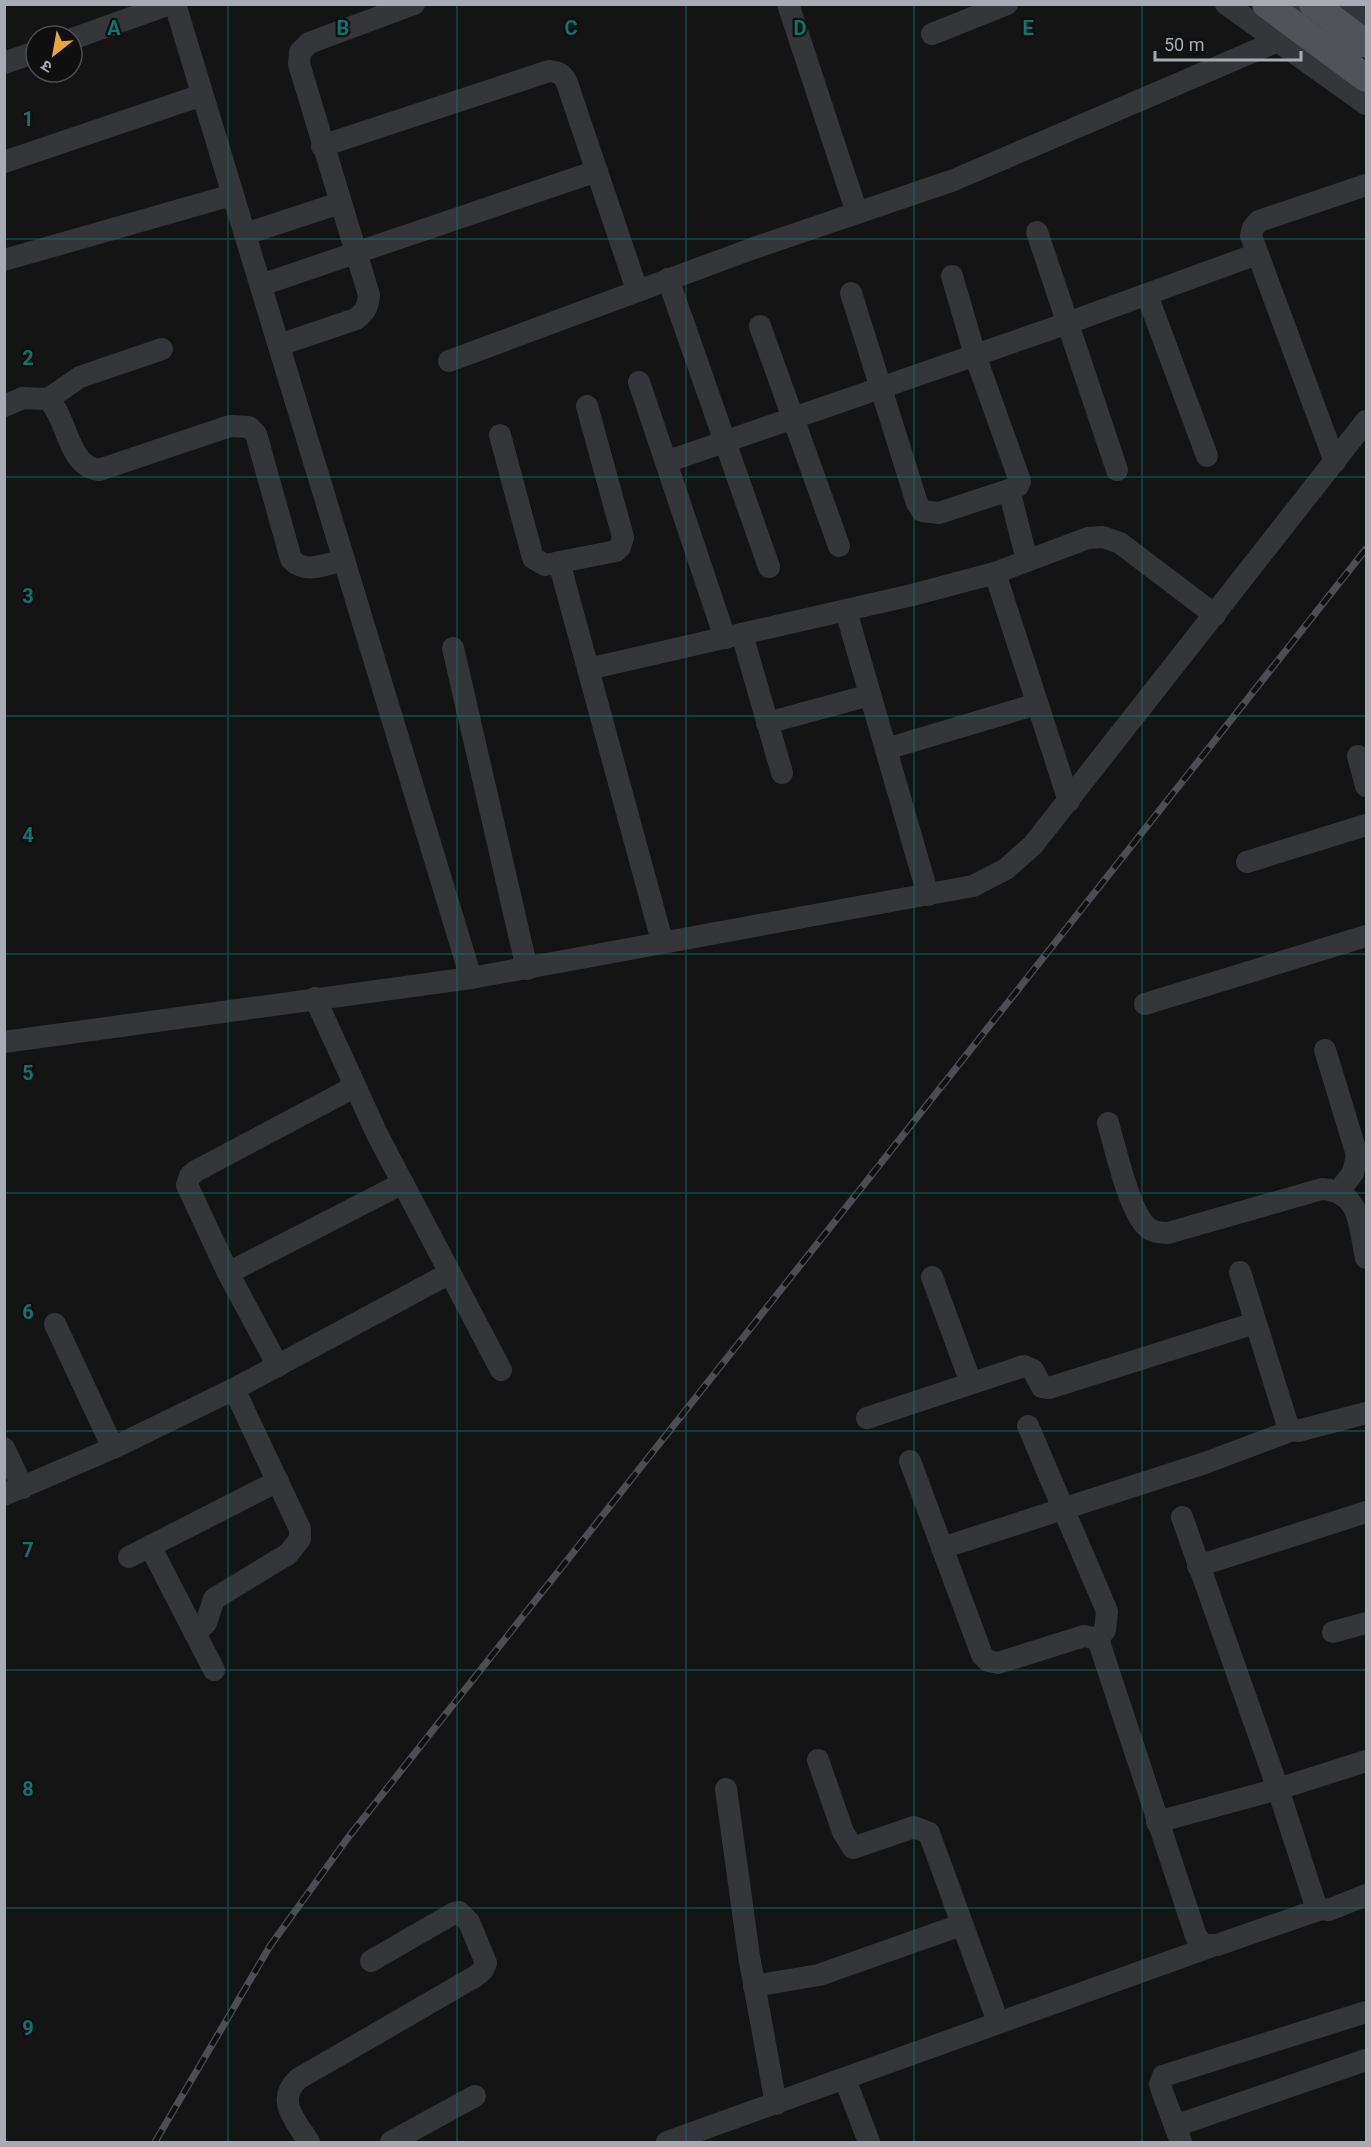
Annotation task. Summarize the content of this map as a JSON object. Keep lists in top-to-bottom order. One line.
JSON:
{"scale_bar":"50 m","north":"bottom left","grid":{"columns":["A","B","C","D","E"],"rows":["1","2","3","4","5","6","7","8","9"]}}
